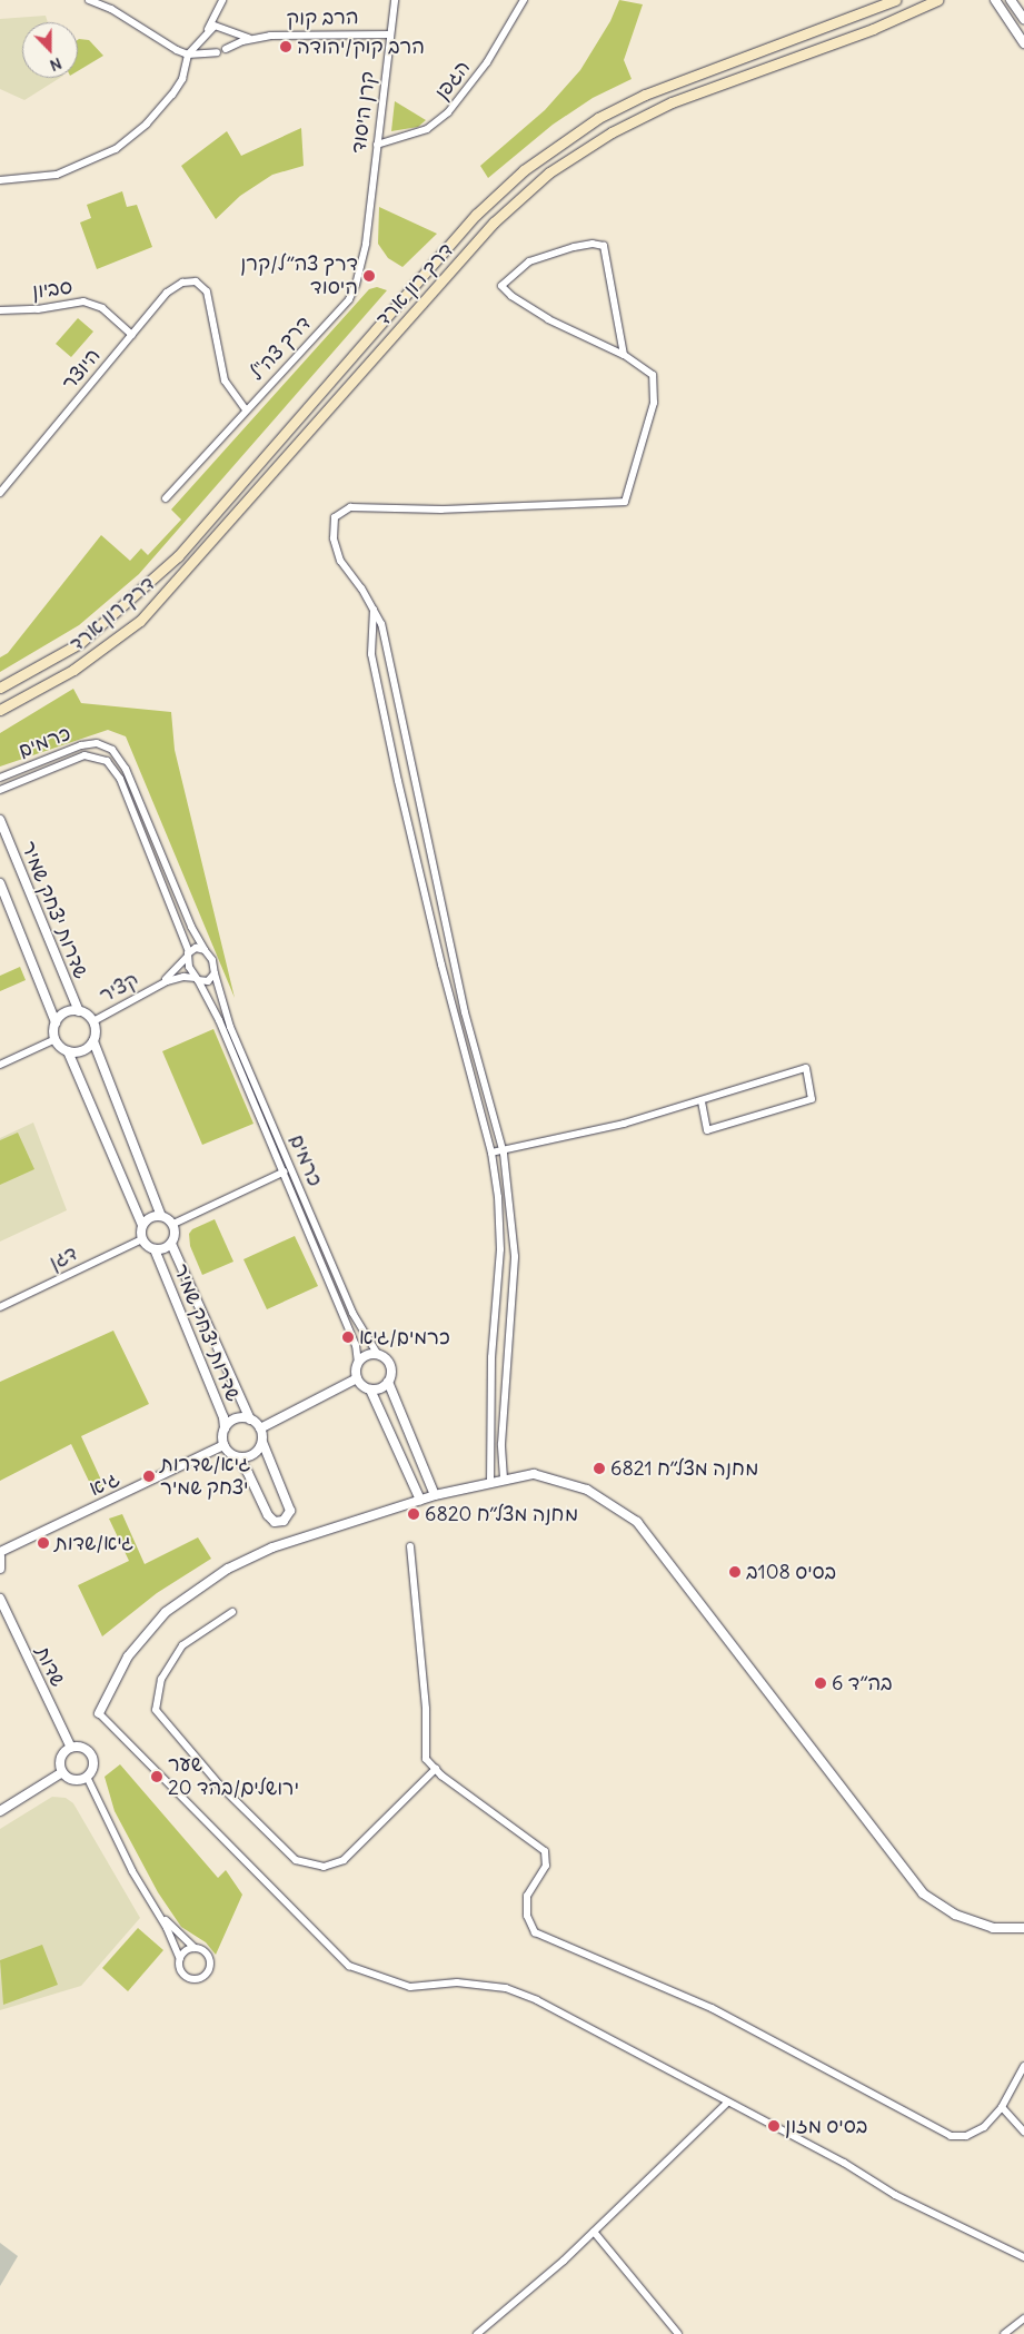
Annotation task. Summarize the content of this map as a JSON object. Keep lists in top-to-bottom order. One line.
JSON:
{"streets":{"main road":["דרך רון ארד"],"street":["הרב קוק","הגפן","קרן היסוד","סביון","דרך צה\"ל","היוצר","כרמים","שדרות יצחק שמיר","קציר","דגן","גיא","שדות"]},"crossings":[["הרב קוק","קרן היסוד"],["הגפן","קרן היסוד"],["קרן היסוד","דרך צה\"ל"],["סביון","היוצר"],["דרך צה\"ל","היוצר"],["כרמים","קציר"],["שדרות יצחק שמיר","קציר"],["שדרות יצחק שמיר","דגן"],["שדרות יצחק שמיר","גיא"]],"places":["הרב קוק/יהודה","דרך צה״ל/קרן היסוד","כרמים/גיא","מחנה מצל״ח 6821","גיא/שדרות יצחק שמיר","מחנה מצל״ח 6820","גיא/שדות","בסיס 108ב","בה״ד 6","שער ירושלים/בהד 20","בסיס מזון"],"north":"bottom"}
